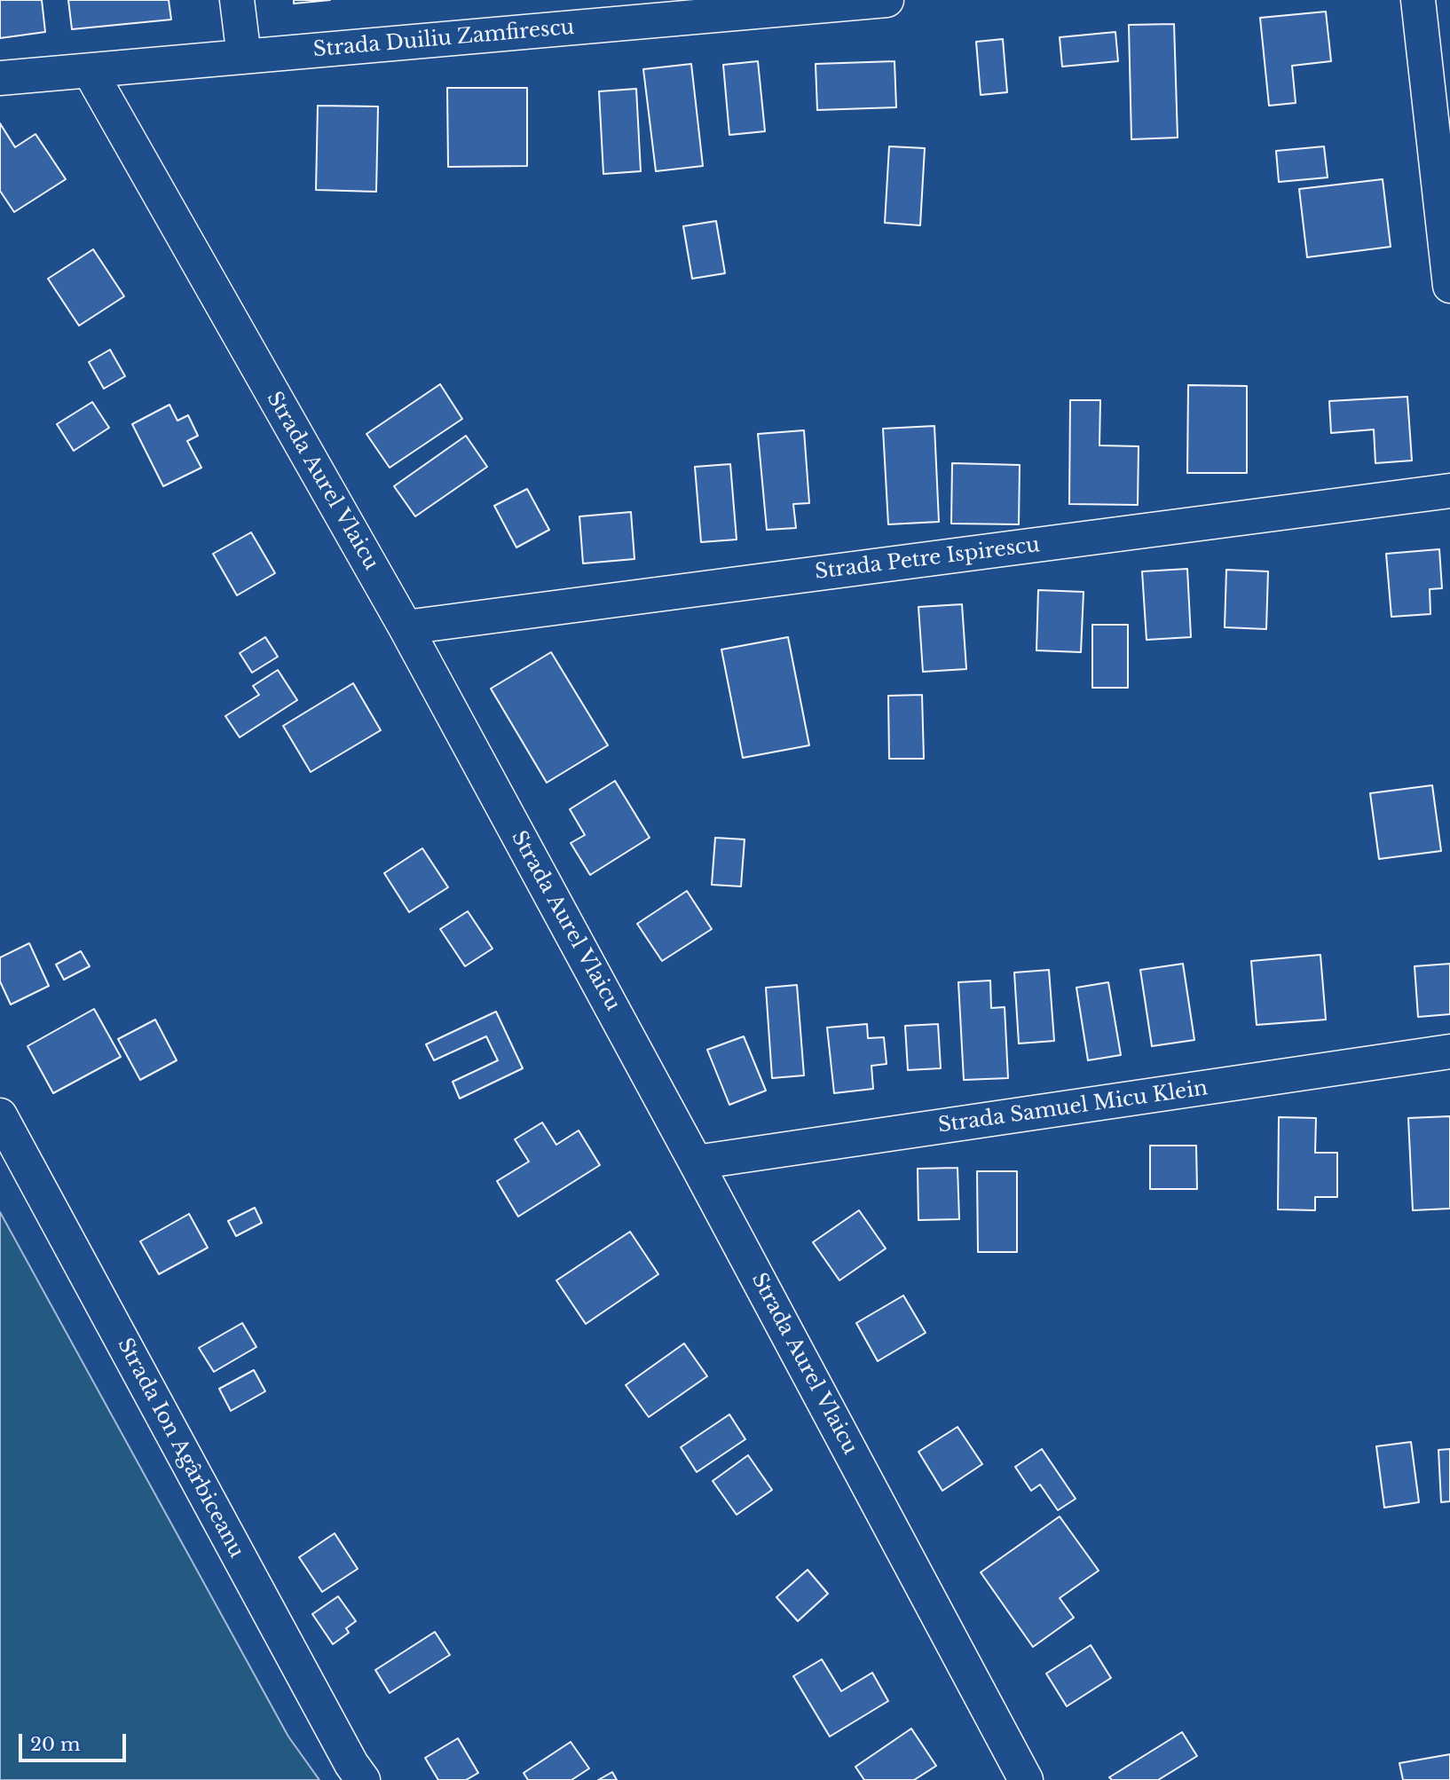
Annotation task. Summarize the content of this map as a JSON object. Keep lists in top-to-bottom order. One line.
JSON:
{"streets":{"street":["Strada Duiliu Zamfirescu","Strada Aurel Vlaicu","Strada Petre Ispirescu","Strada Samuel Micu Klein","Strada Ion Agârbiceanu"]},"crossings":[["Strada Duiliu Zamfirescu","Strada Aurel Vlaicu"],["Strada Aurel Vlaicu","Strada Petre Ispirescu"],["Strada Aurel Vlaicu","Strada Samuel Micu Klein"]],"scale_bar":"20 m"}
